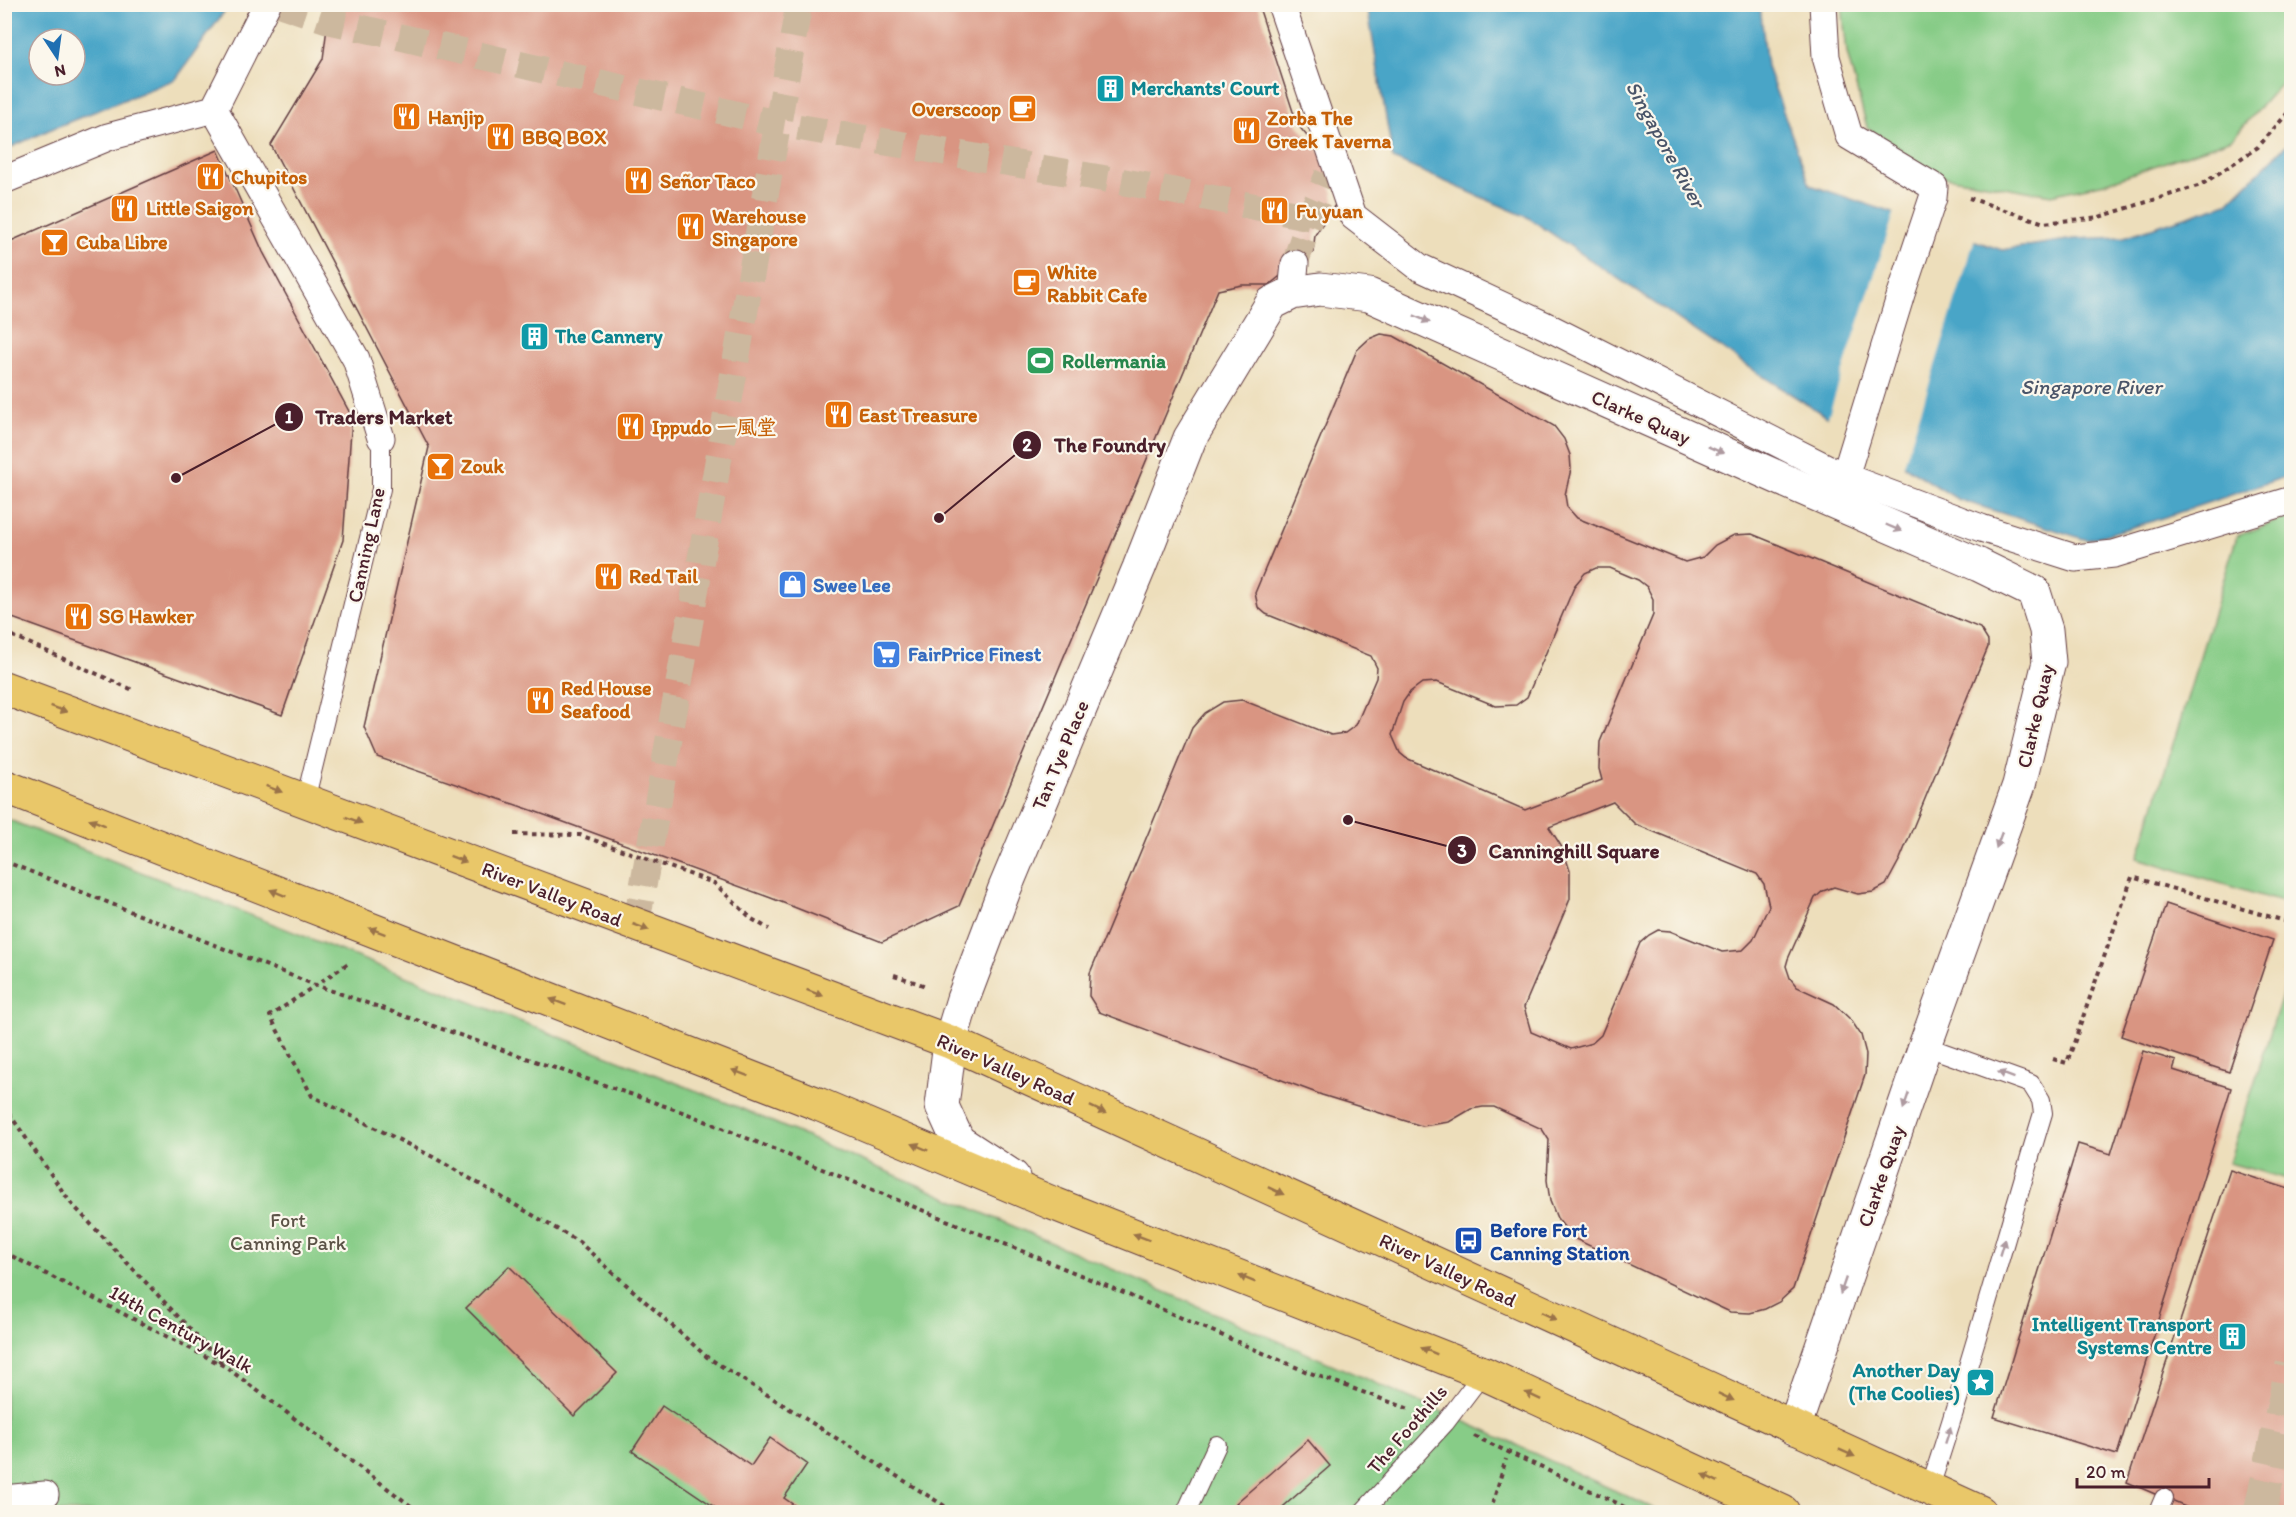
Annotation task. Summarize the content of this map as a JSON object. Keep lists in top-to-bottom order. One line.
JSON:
{"streets":{"main road":["River Valley Road"],"street":["Clarke Quay","Canning Lane","Tan Tye Place"],"lane":["The Foothills"],"path":["14th Century Walk"]},"crossings":[["Clarke Quay","Tan Tye Place"],["Clarke Quay","River Valley Road"],["Canning Lane","River Valley Road"],["Tan Tye Place","River Valley Road"]],"water":["Singapore River"],"parks":["Fort Canning Park"],"places":{"building":["Merchants' Court","The Cannery","Intelligent Transport Systems Centre"],"cafe":["Overscoop","White Rabbit Cafe"],"restaurant":["Hanjip","Zorba The Greek Taverna","BBQ BOX","Chupitos","Señor Taco","Little Saigon","Fu yuan","Warehouse Singapore","East Treasure","Ippudo 一風堂","Red Tail","SG Hawker","Red House Seafood"],"bar":["Cuba Libre","Zouk"],"sports":["Rollermania"],"other":["Traders Market","The Foundry","Canninghill Square"],"shop":["Swee Lee"],"supermarket":["FairPrice Finest"],"bus stop":["Before Fort Canning Station"],"place":["Another Day (The Coolies)"]},"scale_bar":"20 m","north":"bottom"}
